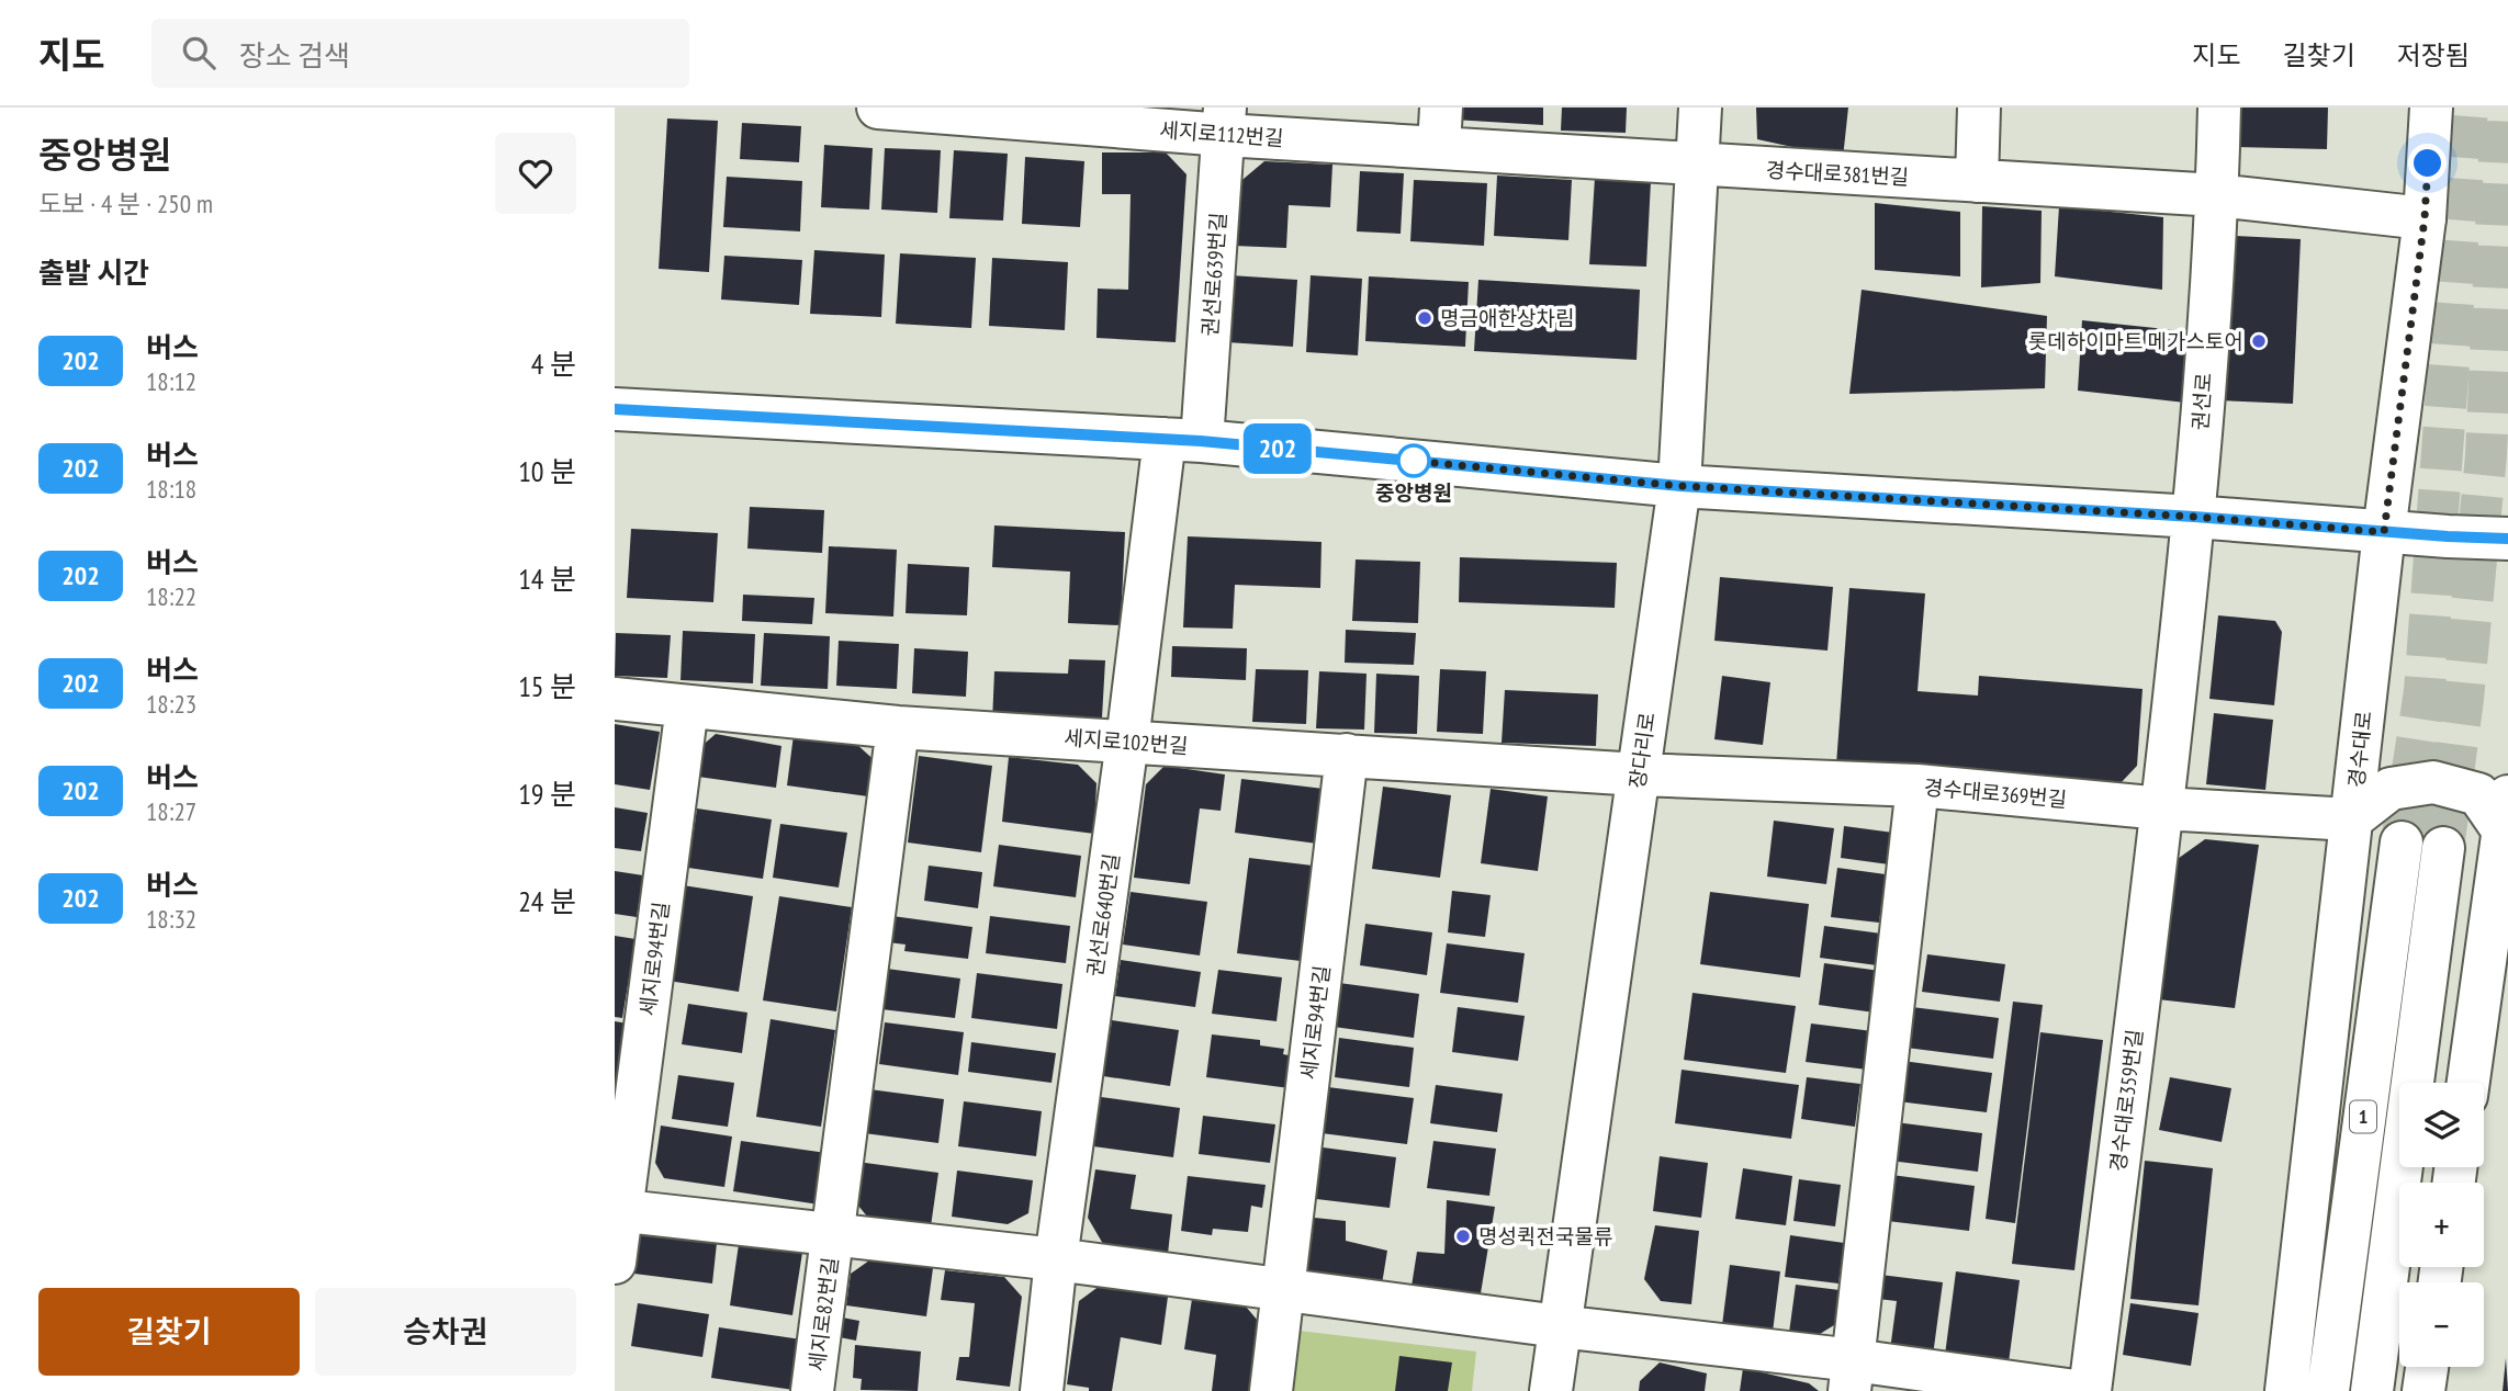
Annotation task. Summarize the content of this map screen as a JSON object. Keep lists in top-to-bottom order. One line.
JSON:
{"streets":{"street":["세지로112번길","경수대로381번길","권선로639번길","권선로","세지로102번길","경수대로","장다리로","경수대로369번길","권선로640번길","세지로94번길","경수대로359번길","1","세지로82번길"]},"crossings":[["세지로112번길","경수대로381번길"],["세지로112번길","권선로639번길"],["세지로112번길","장다리로"],["경수대로381번길","권선로"],["경수대로381번길","경수대로"],["경수대로381번길","장다리로"],["권선로639번길","권선로640번길"],["권선로","경수대로369번길"],["권선로","경수대로359번길"],["세지로102번길","장다리로"],["세지로102번길","경수대로369번길"],["세지로102번길","권선로640번길"],["세지로102번길","세지로94번길"],["경수대로","경수대로369번길"],["장다리로","경수대로369번길"],["경수대로369번길","경수대로359번길"]],"places":["명금애한상차림","롯데하이마트 메가스토어","중앙병원","명성퀵전국물류"],"lines":["bus line 202"],"page":{"header":"지도","search":"장소 검색","nav":["지도","길찾기","저장됨"],"heading":[["중앙병원","도보 · 4 분 · 250 m"],"출발 시간"],"on_map":"202","list":[{"mark":"202","name":"버스","note":"18:12","value":"4 분"},{"mark":"202","name":"버스","note":"18:18","value":"10 분"},{"mark":"202","name":"버스","note":"18:22","value":"14 분"},{"mark":"202","name":"버스","note":"18:23","value":"15 분"},{"mark":"202","name":"버스","note":"18:27","value":"19 분"},{"mark":"202","name":"버스","note":"18:32","value":"24 분"}],"map_buttons":["+","−"],"buttons":["길찾기","승차권"]}}
